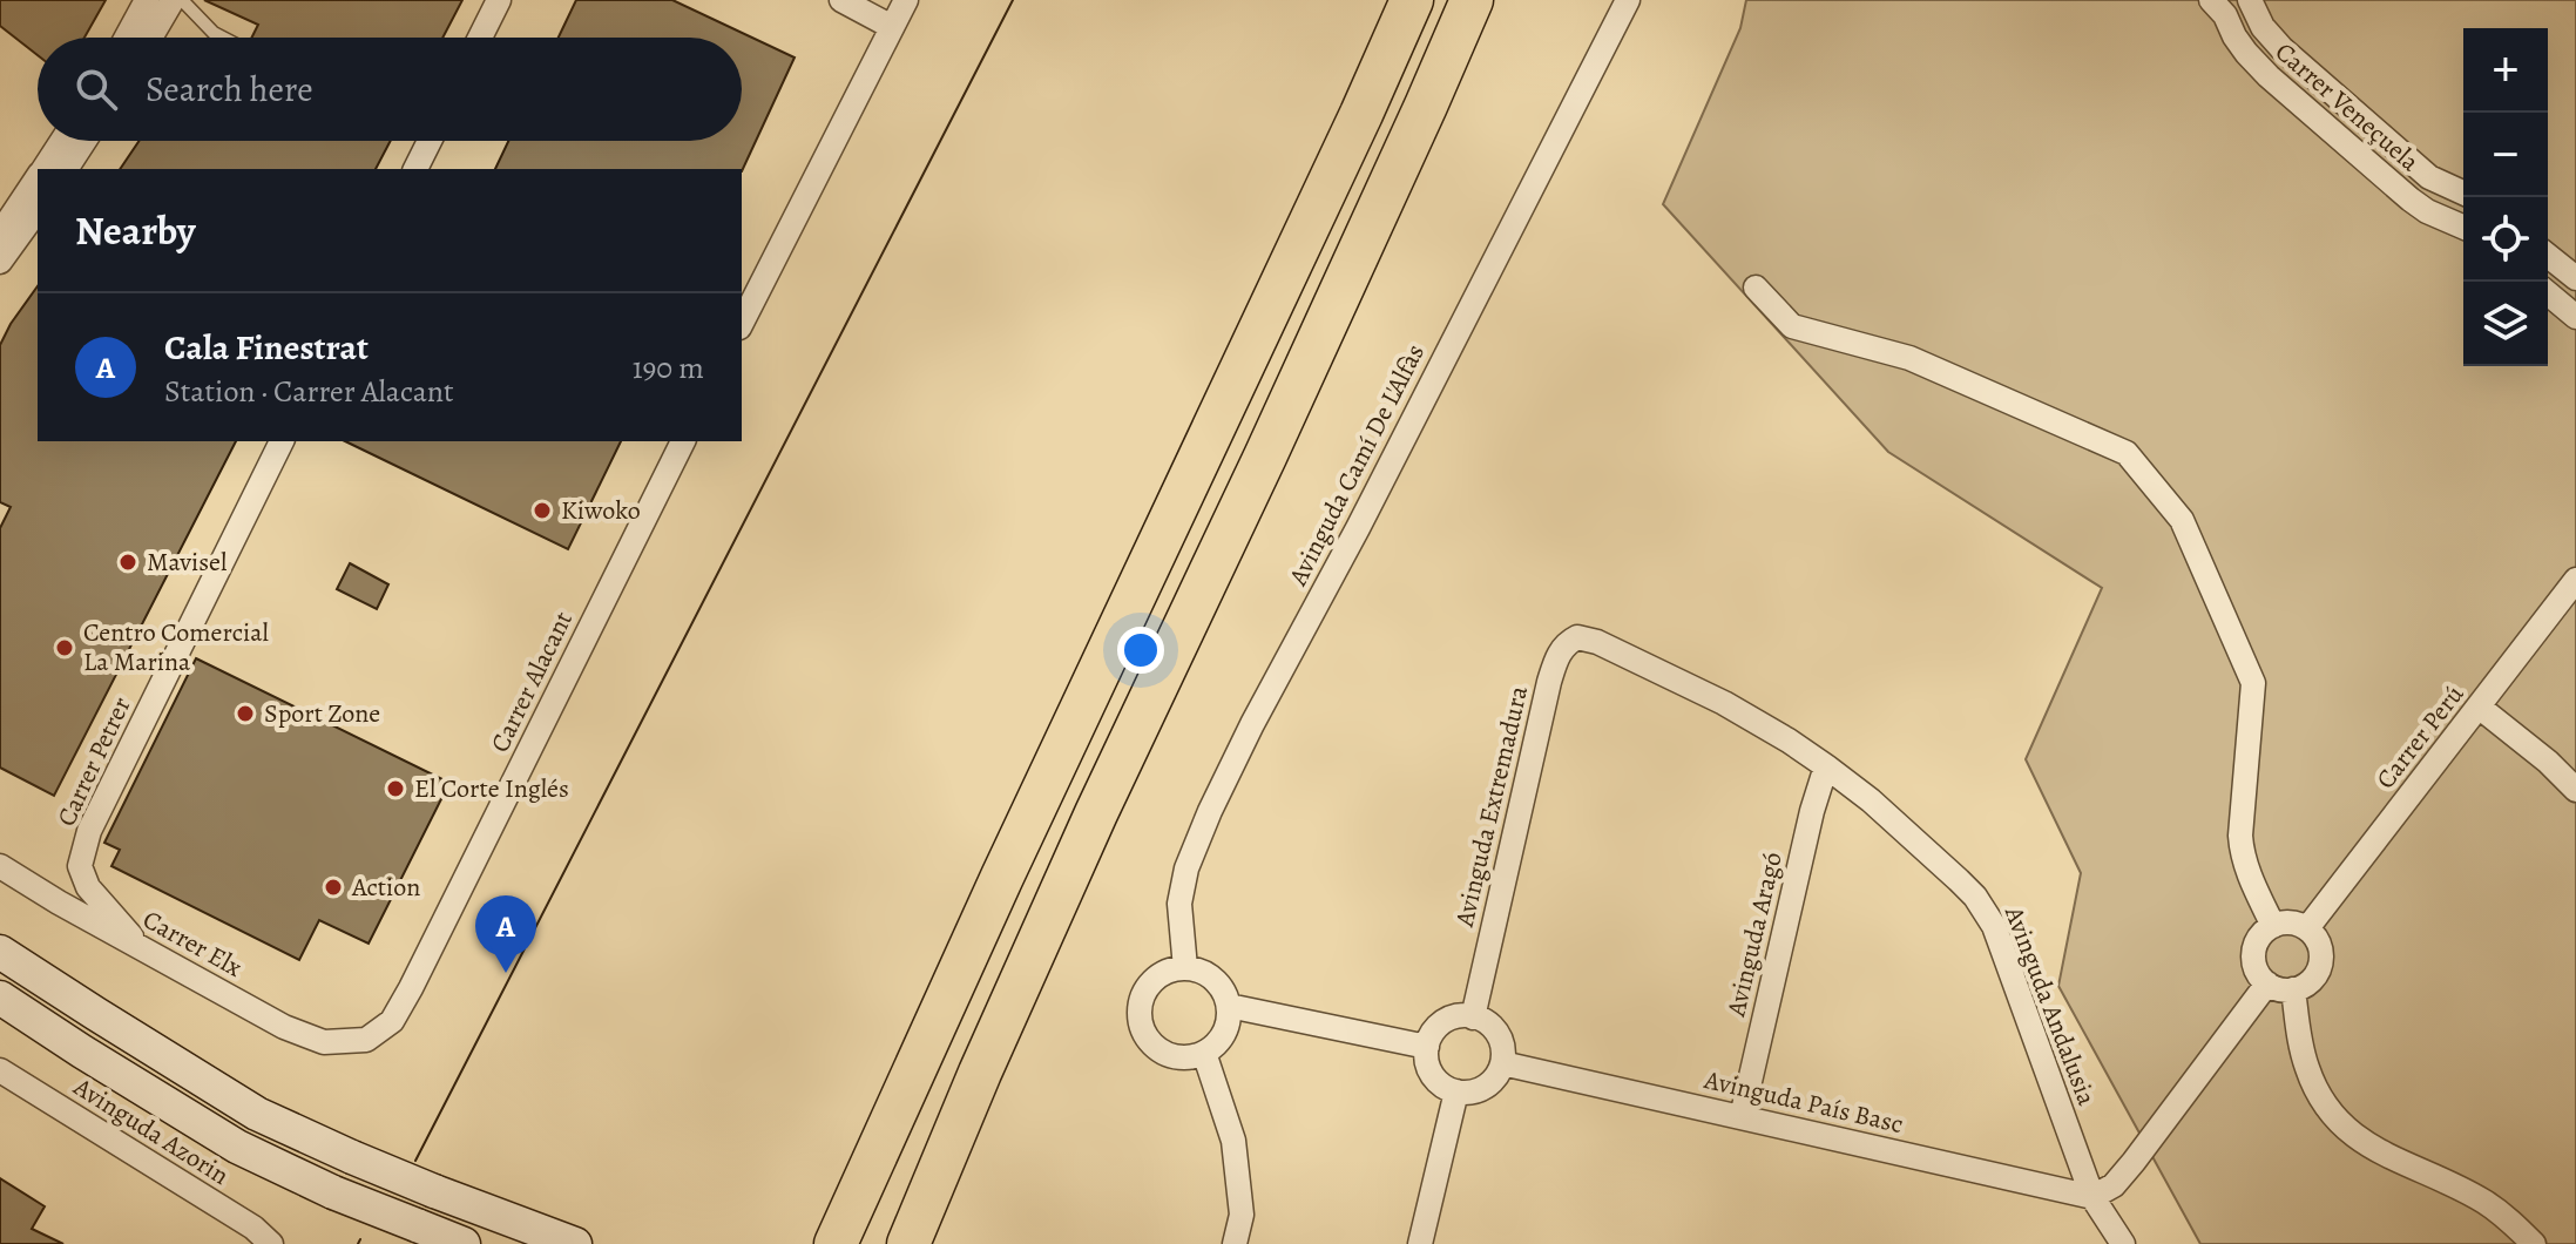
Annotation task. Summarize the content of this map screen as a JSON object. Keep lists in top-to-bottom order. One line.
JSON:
{"streets":{"street":["Carrer Veneçuela","Avinguda Camí De L'Alfàs","Carrer Alacant","Carrer Perú","Carrer Petrer","Avinguda Extremadura","Avinguda Aragó","Carrer Elx","Avinguda Andalusia","Avinguda País Basc","Avinguda Azorin"]},"crossings":[["Carrer Alacant","Carrer Elx"],["Carrer Petrer","Carrer Elx"],["Avinguda Extremadura","Avinguda Andalusia"],["Avinguda Extremadura","Avinguda País Basc"],["Avinguda Aragó","Avinguda Andalusia"],["Avinguda Aragó","Avinguda País Basc"],["Avinguda Andalusia","Avinguda País Basc"]],"places":["Kiwoko","Mavisel","Centro Comercial La Marina","Sport Zone","El Corte Inglés","Action"],"page":{"map_buttons":["+","−"],"search":"Search here","heading":"Nearby","list":[{"mark":"A","name":"Cala Finestrat","note":"Station · Carrer Alacant","value":"190 m"}],"pins":"A"}}
